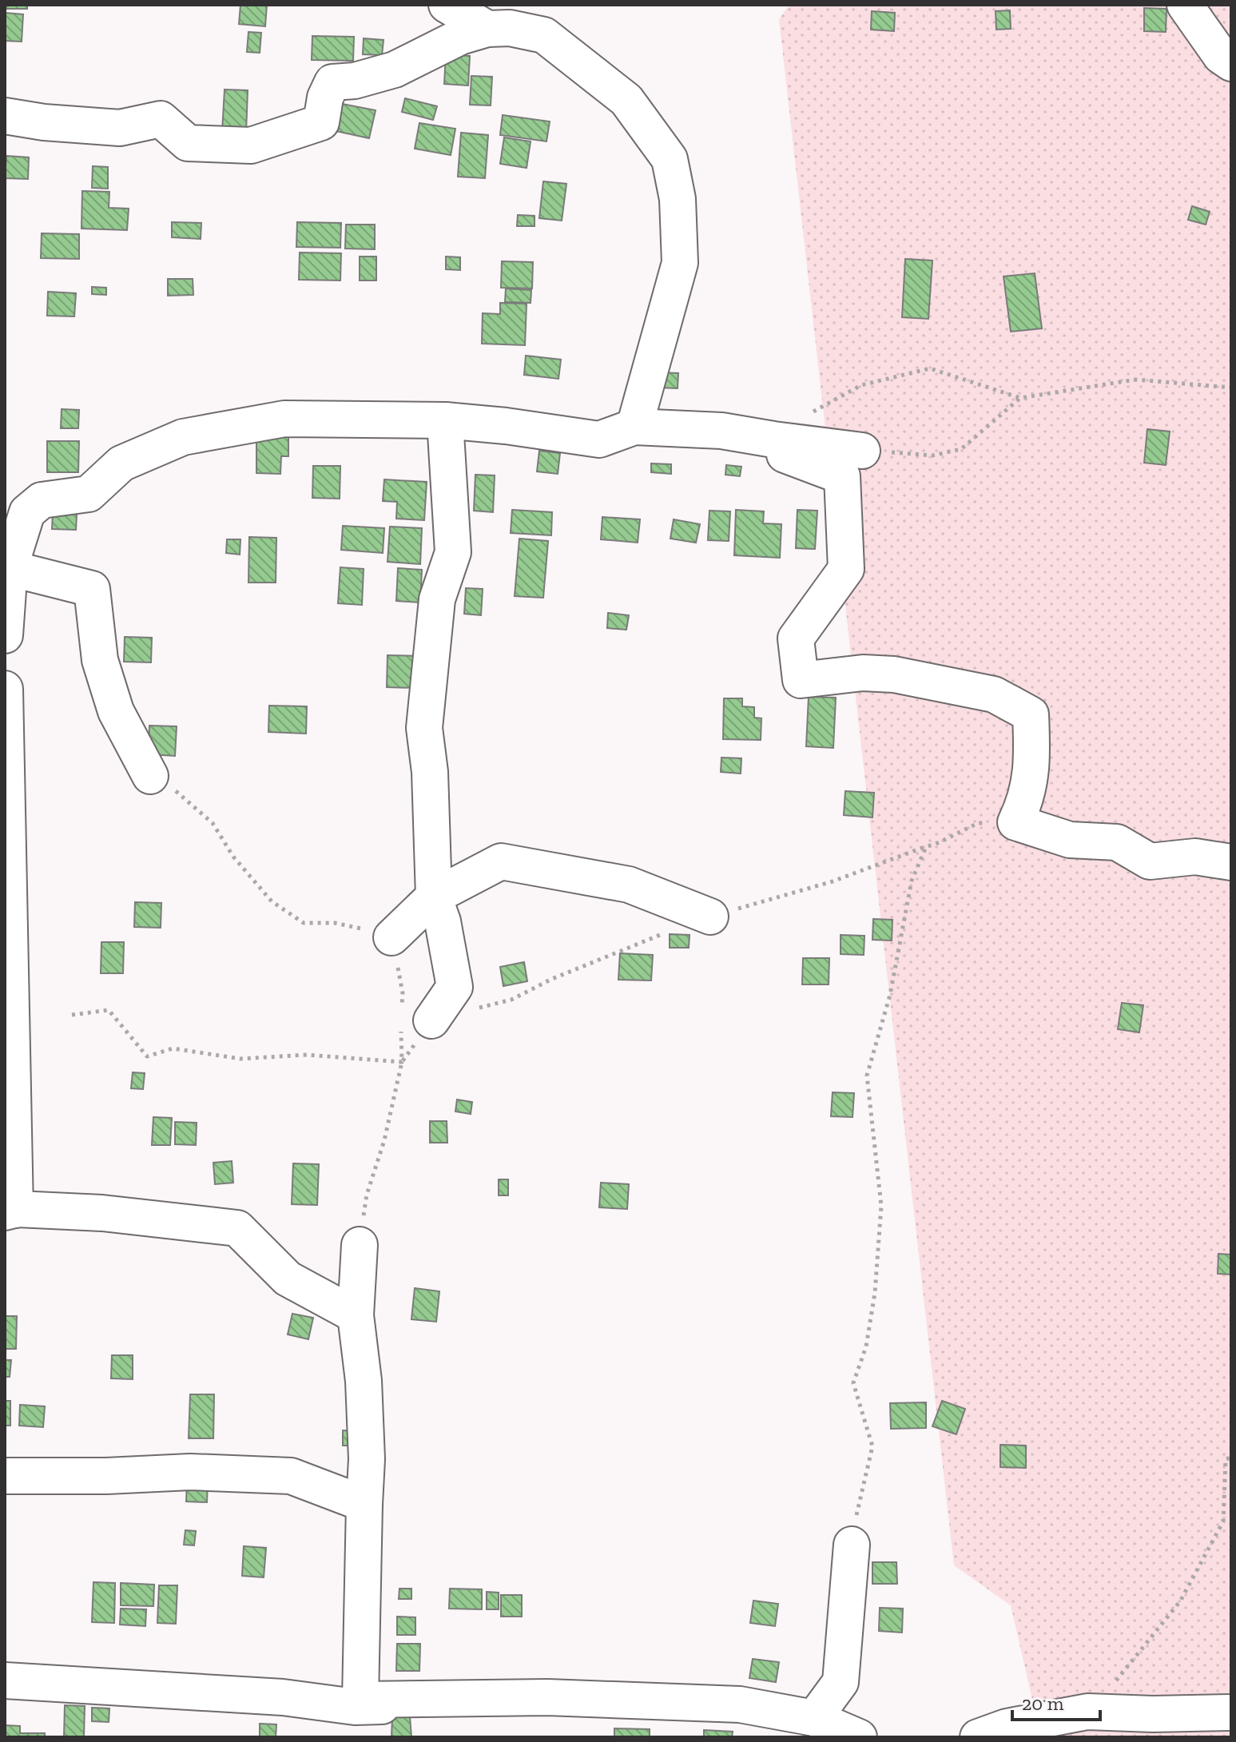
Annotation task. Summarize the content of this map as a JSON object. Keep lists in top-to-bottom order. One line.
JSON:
{"scale_bar":"20 m"}
